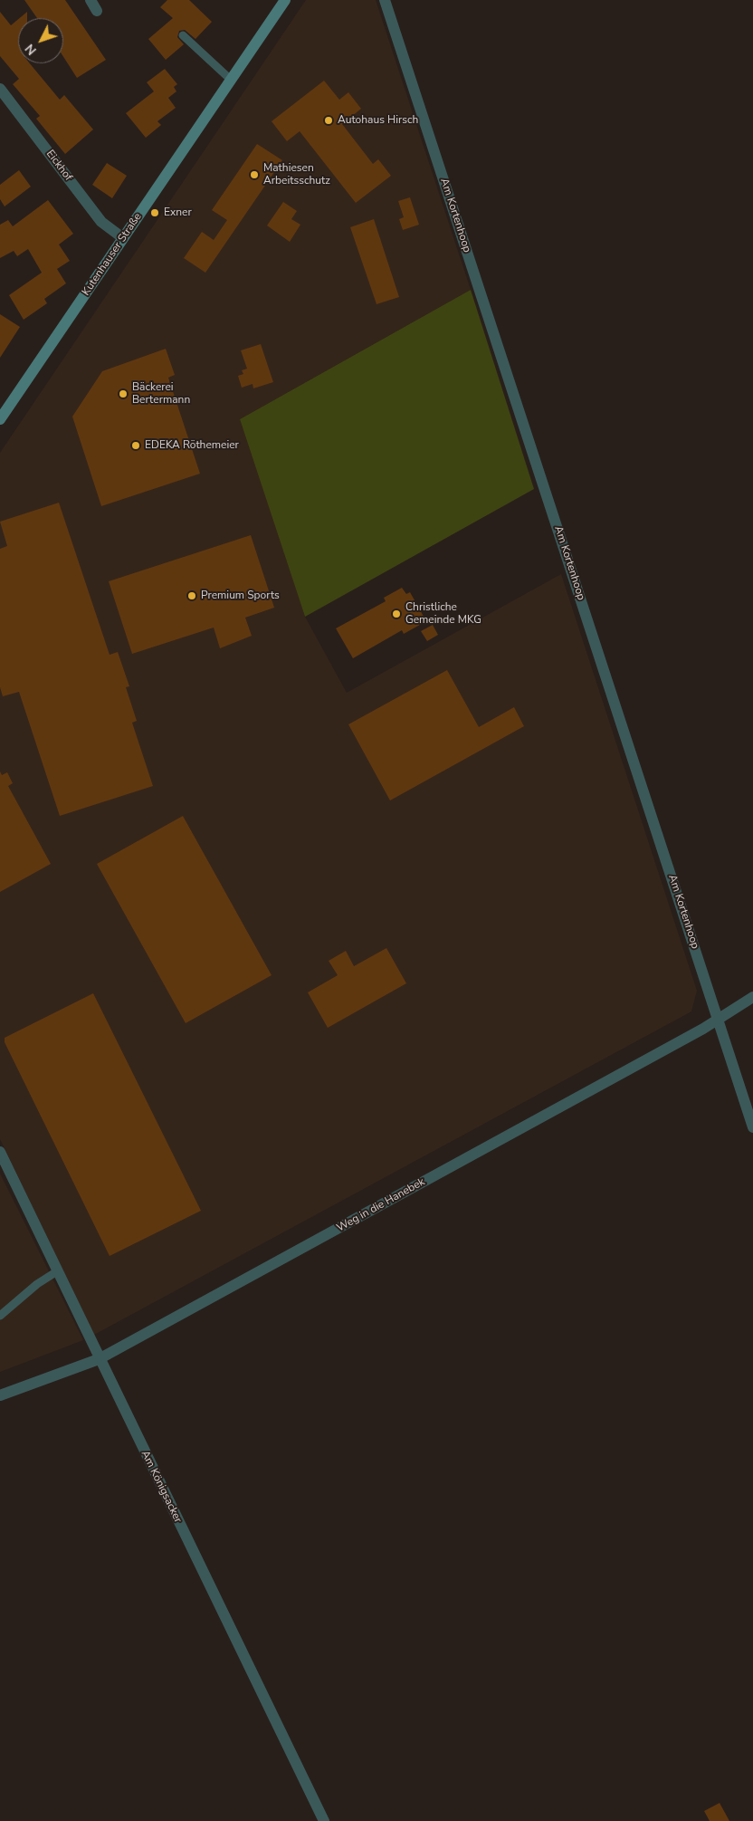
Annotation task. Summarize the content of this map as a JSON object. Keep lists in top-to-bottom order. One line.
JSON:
{"streets":{"street":["Eickhof","Am Kortenhoop","Kutenhauser Straße","Weg in die Hanebek","Am Königsacker"]},"crossings":[["Eickhof","Kutenhauser Straße"],["Am Kortenhoop","Weg in die Hanebek"],["Weg in die Hanebek","Am Königsacker"]],"places":["Autohaus Hirsch","Mathiesen Arbeitsschutz","Exner","Bäckerei Bertermann","EDEKA Röthemeier","Premium Sports","Christliche Gemeinde MKG"],"north":"bottom left"}
